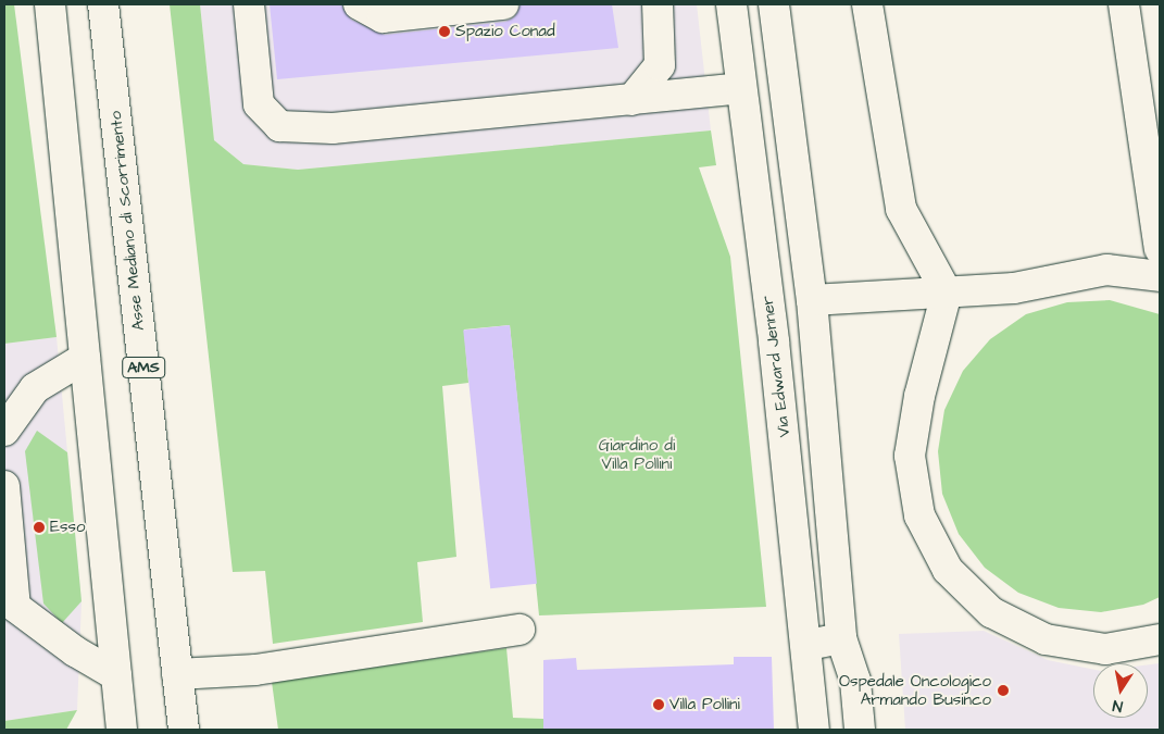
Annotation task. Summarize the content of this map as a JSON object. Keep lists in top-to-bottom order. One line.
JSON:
{"streets":{"main road":["Asse Mediano di Scorrimento","Via Edward Jenner","AMS"]},"parks":["Giardino di Villa Pollini"],"places":["Spazio Conad","Esso","Ospedale Oncologico Armando Businco","Villa Pollini"],"north":"bottom"}
